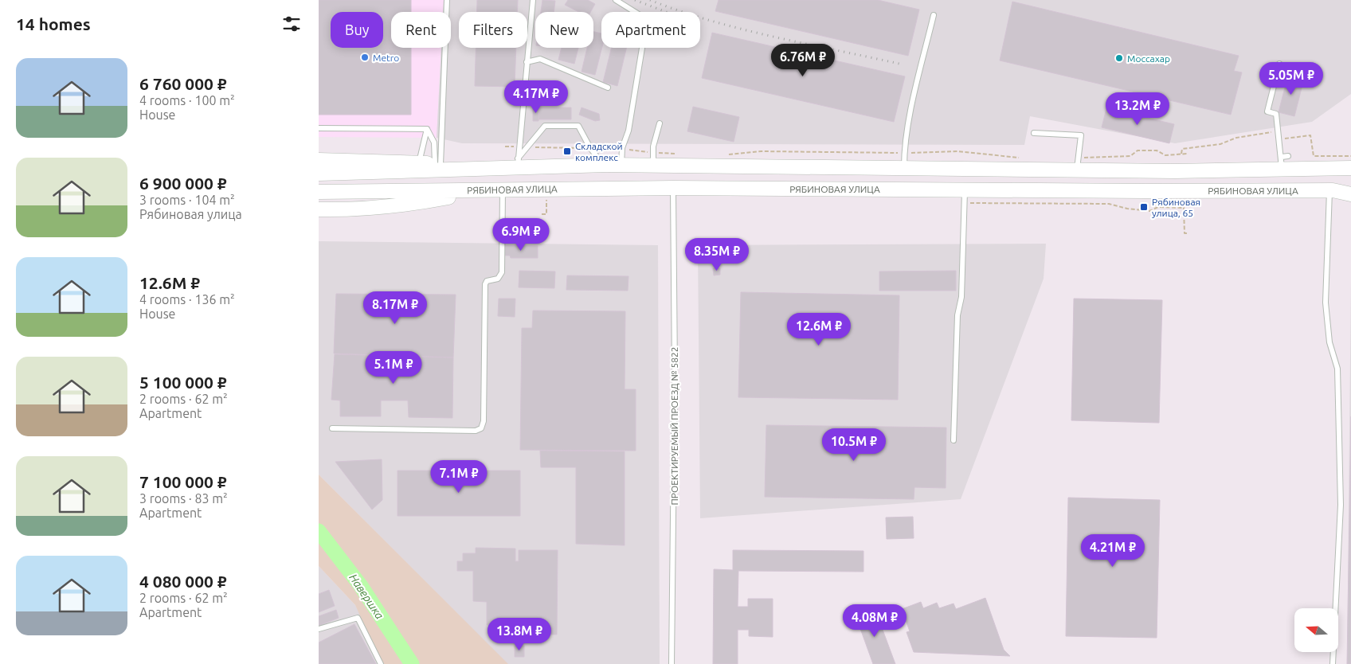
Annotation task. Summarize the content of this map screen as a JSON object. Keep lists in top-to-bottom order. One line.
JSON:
{"streets":{"main road":["РЯБИНОВАЯ УЛИЦА"],"lane":["ПРОЕКТИРУЕМЫЙ ПРОЕЗД № 5822"]},"crossings":[["РЯБИНОВАЯ УЛИЦА","ПРОЕКТИРУЕМЫЙ ПРОЕЗД № 5822"]],"water":["Навершка"],"places":{"other":["Metro","Моссахар"],"transit":["Складской комплекс","Рябиновая улица, 65"]},"north":"left","page":{"heading":"14 homes","chip":["Buy","Rent","Filters","New","Apartment"],"price":["6.76M ₽","5.05M ₽","4.17M ₽","13.2M ₽","6.9M ₽","8.35M ₽","8.17M ₽","12.6M ₽","5.1M ₽","10.5M ₽","7.1M ₽","4.21M ₽","4.08M ₽","13.8M ₽"],"list":[{"name":"6 760 000 ₽","note":"4 rooms · 100 m² · House"},{"name":"6 900 000 ₽","note":"3 rooms · 104 m² · Рябиновая улица"},{"name":"12.6M ₽","note":"4 rooms · 136 m² · House"},{"name":"5 100 000 ₽","note":"2 rooms · 62 m² · Apartment"},{"name":"7 100 000 ₽","note":"3 rooms · 83 m² · Apartment"},{"name":"4 080 000 ₽","note":"2 rooms · 62 m² · Apartment"}]}}
